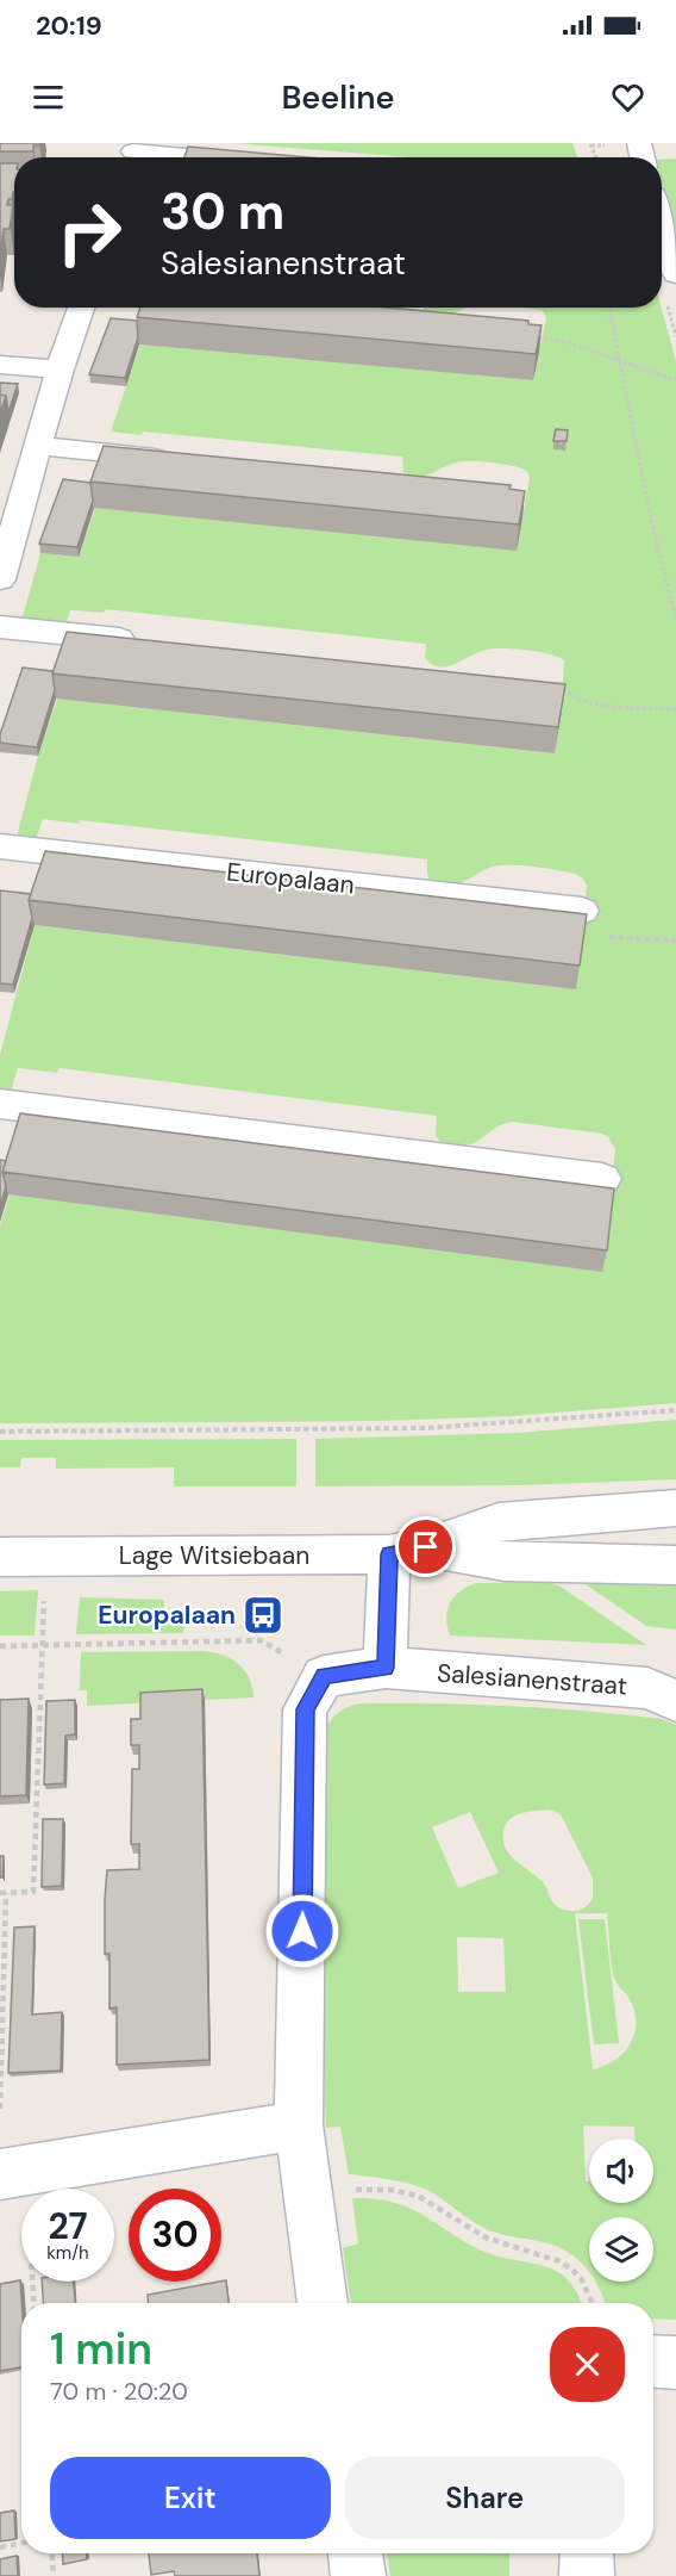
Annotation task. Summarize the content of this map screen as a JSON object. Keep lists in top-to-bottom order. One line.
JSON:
{"streets":{"street":["Europalaan","Lage Witsiebaan","Salesianenstraat"]},"places":{"bus stop":["Europalaan"]},"page":{"status":"20:19","header":"Beeline","turn":["30 m","Salesianenstraat"],"speed":"27 km/h","limit":"30","heading":["1 min","70 m · 20:20"],"buttons":["Exit","Share"]}}
